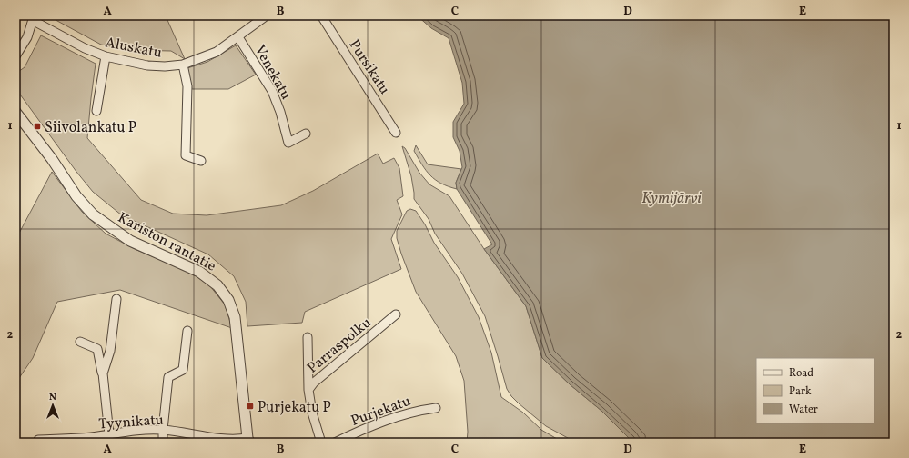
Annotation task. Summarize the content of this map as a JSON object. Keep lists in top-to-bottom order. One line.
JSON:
{"streets":{"street":["Aluskatu","Pursikatu","Venekatu","Kariston rantatie","Parraspolku","Purjekatu","Tyynikatu"]},"crossings":[["Aluskatu","Venekatu"],["Kariston rantatie","Tyynikatu"]],"water":["Kymijärvi"],"places":{"transit":["Siivolankatu P","Purjekatu P"]},"legend":["Road","Park","Water"],"north":"top","grid":{"columns":["A","B","C","D","E"],"rows":["1","2"]}}
